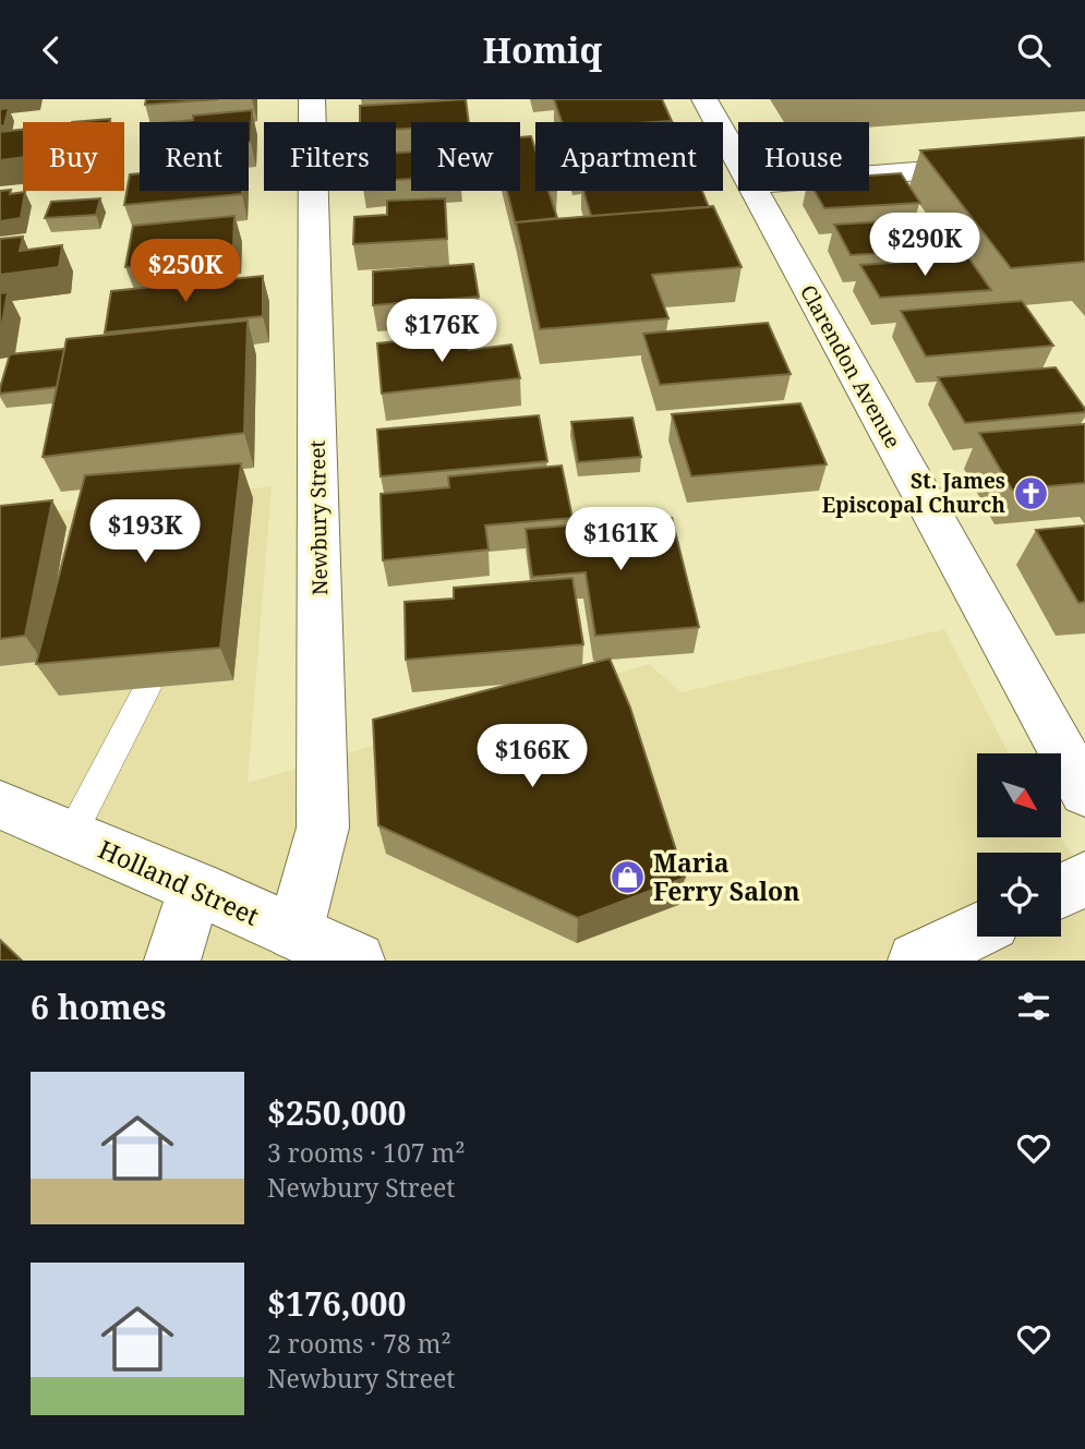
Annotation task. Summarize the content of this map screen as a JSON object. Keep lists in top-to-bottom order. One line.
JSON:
{"streets":{"street":["Clarendon Avenue","Newbury Street","Holland Street"]},"crossings":[["Newbury Street","Holland Street"]],"places":{"church":["St. James Episcopal Church"],"shop":["Maria Ferry Salon"]},"north":"bottom right","page":{"header":"Homiq","chip":["Buy","Rent","Filters","New","Apartment","House"],"price":["$290K","$250K","$176K","$193K","$161K","$166K"],"heading":"6 homes","list":[{"name":"$250,000","note":"3 rooms · 107 m² · Newbury Street"},{"name":"$176,000","note":"2 rooms · 78 m² · Newbury Street"}]}}
